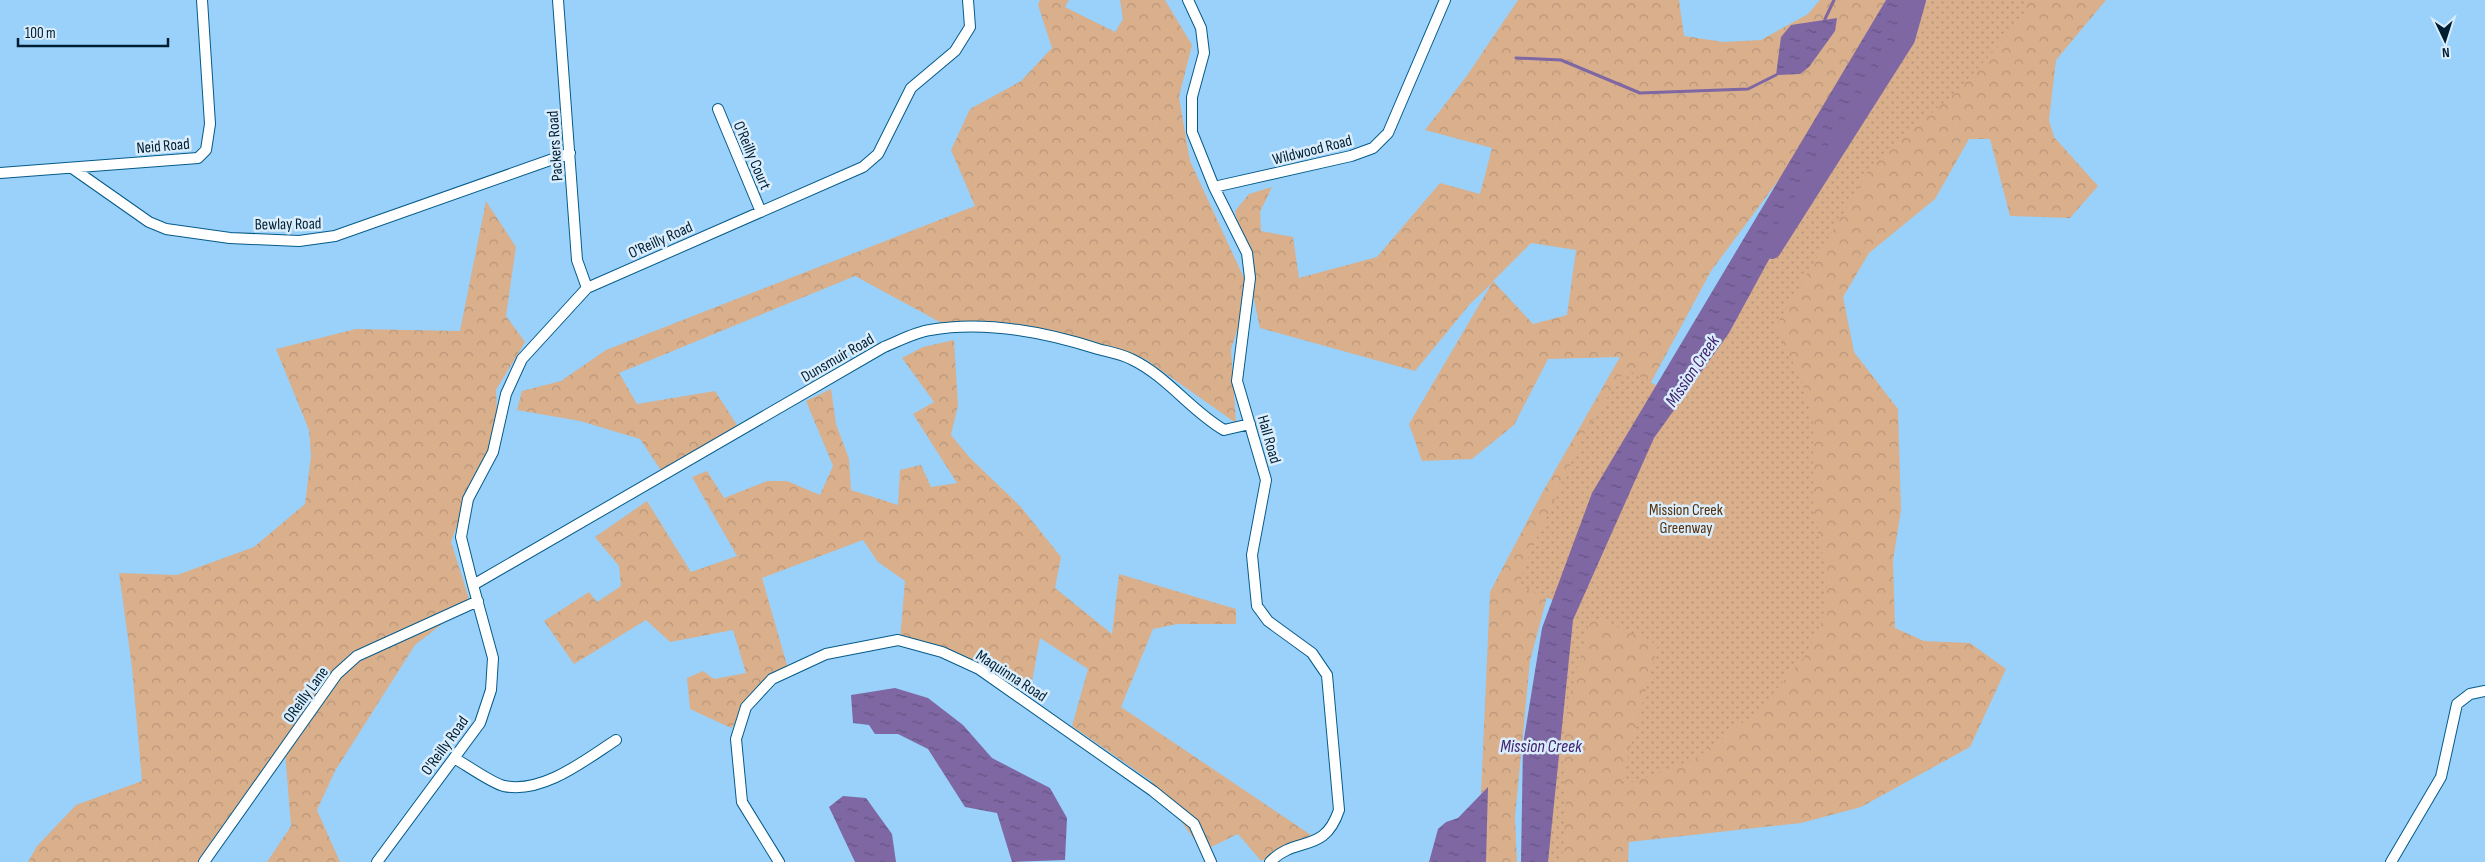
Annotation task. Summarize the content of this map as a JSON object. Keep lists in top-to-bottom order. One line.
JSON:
{"streets":{"street":["Neid Road","Packers Road","Wildwood Road","O'Reilly Court","Bewlay Road","O'Reilly Road","Dunsmuir Road","Hall Road","Maquinna Road","OReilly Lane"]},"crossings":[["Neid Road","Bewlay Road"],["Packers Road","Bewlay Road"],["Packers Road","O'Reilly Road"],["Wildwood Road","Hall Road"],["O'Reilly Court","O'Reilly Road"],["O'Reilly Road","Dunsmuir Road"],["O'Reilly Road","OReilly Lane"],["Dunsmuir Road","Hall Road"]],"water":["Mission Creek"],"parks":["Mission Creek Greenway"],"scale_bar":"100 m","north":"bottom"}
